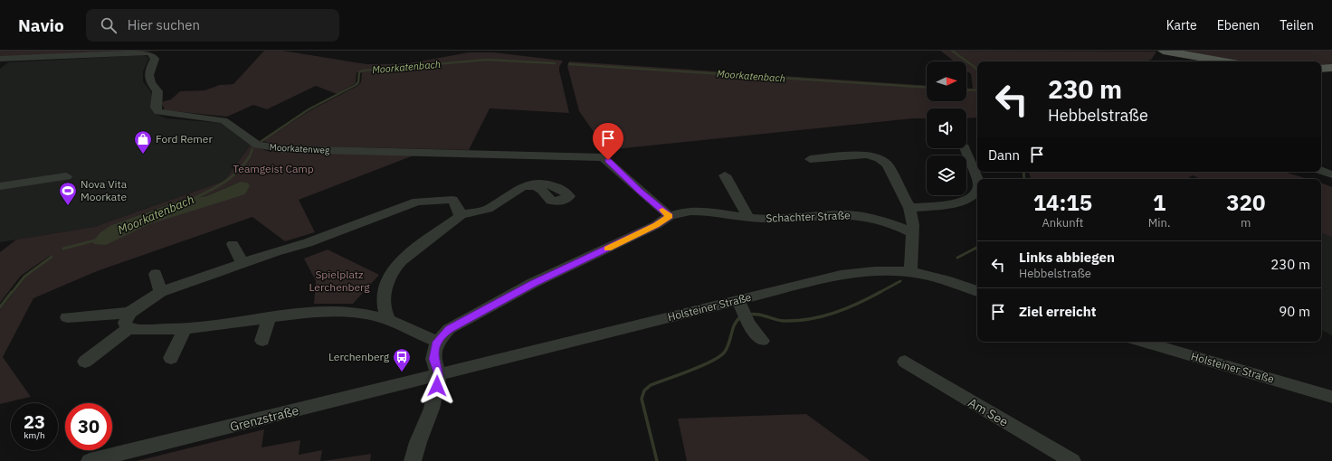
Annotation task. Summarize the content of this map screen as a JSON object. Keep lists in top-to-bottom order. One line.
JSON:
{"streets":{"street":["Moorkatenweg","Schachter Straße","Holsteiner Straße","Am See","Grenzstraße"]},"crossings":[["Moorkatenweg","Schachter Straße"],["Holsteiner Straße","Grenzstraße"]],"water":["Moorkatenbach"],"parks":["Teamgeist Camp","Spielplatz Lerchenberg"],"places":{"shop":["Ford Remer"],"sports":["Nova Vita Moorkate"],"bus stop":["Lerchenberg"]},"north":"right","page":{"header":"Navio","search":"Hier suchen","nav":["Karte","Ebenen","Teilen"],"turn":["230 m","Hebbelstraße"],"then":"Dann","eta":["14:15","Ankunft","1","Min.","320","m"],"list":[{"name":"Links abbiegen","note":"Hebbelstraße","value":"230 m"},{"name":"Ziel erreicht","value":"90 m"}],"speed":"23 km/h","limit":"30"}}
